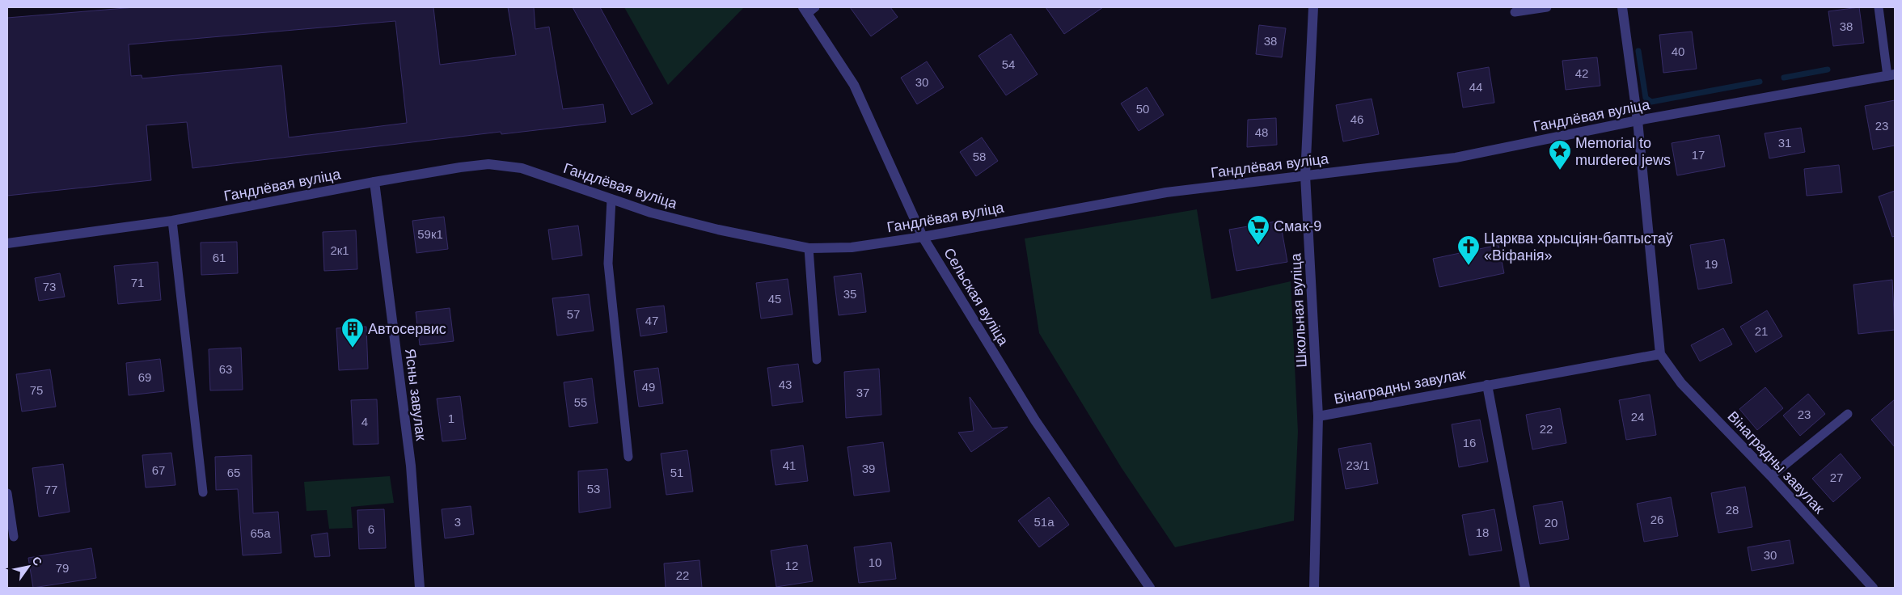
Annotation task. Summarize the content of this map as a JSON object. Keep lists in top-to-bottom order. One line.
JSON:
{"streets":{"street":["Гандлёвая вуліца","Сельская вуліца","Школьная вуліца","Вінаградны завулак","Ясны завулак"]},"crossings":[["Гандлёвая вуліца","Сельская вуліца"],["Гандлёвая вуліца","Школьная вуліца"],["Гандлёвая вуліца","Ясны завулак"],["Школьная вуліца","Вінаградны завулак"]],"places":{"place":["Memorial to murdered jews"],"supermarket":["Смак-9"],"church":["Царква хрысціян-баптыстаў «Віфанія»"],"building":["Автосервис"]},"house_numbers":["38","38","40","54","42","30","44","50","46","23","48","31","17","58","59к1","2к1","61","19","71","73","35","45","57","47","21","63","69","43","49","75","37","55","23","24","1","4","22","16","41","23/1","39","67","65","51","27","53","77","28","26","3","51а","20","6","18","65а","30","10","12","79","22"],"north":"top right"}
